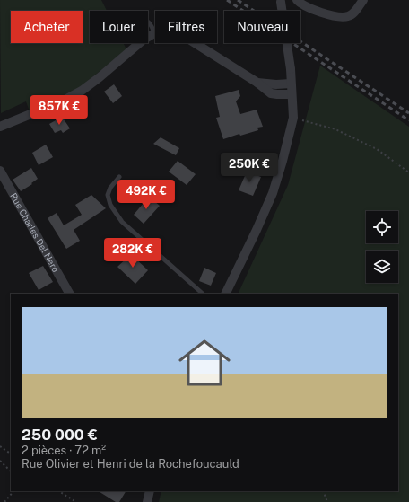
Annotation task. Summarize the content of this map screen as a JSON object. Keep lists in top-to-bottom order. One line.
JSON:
{"streets":{"street":["Rue Charles Del Nero"]},"page":{"chip":["Acheter","Louer","Filtres","Nouveau"],"price":["857K €","250K €","492K €","282K €"],"list":[{"name":"250 000 €","note":"2 pièces · 72 m² · Rue Olivier et Henri de la Rochefoucauld"}]}}
